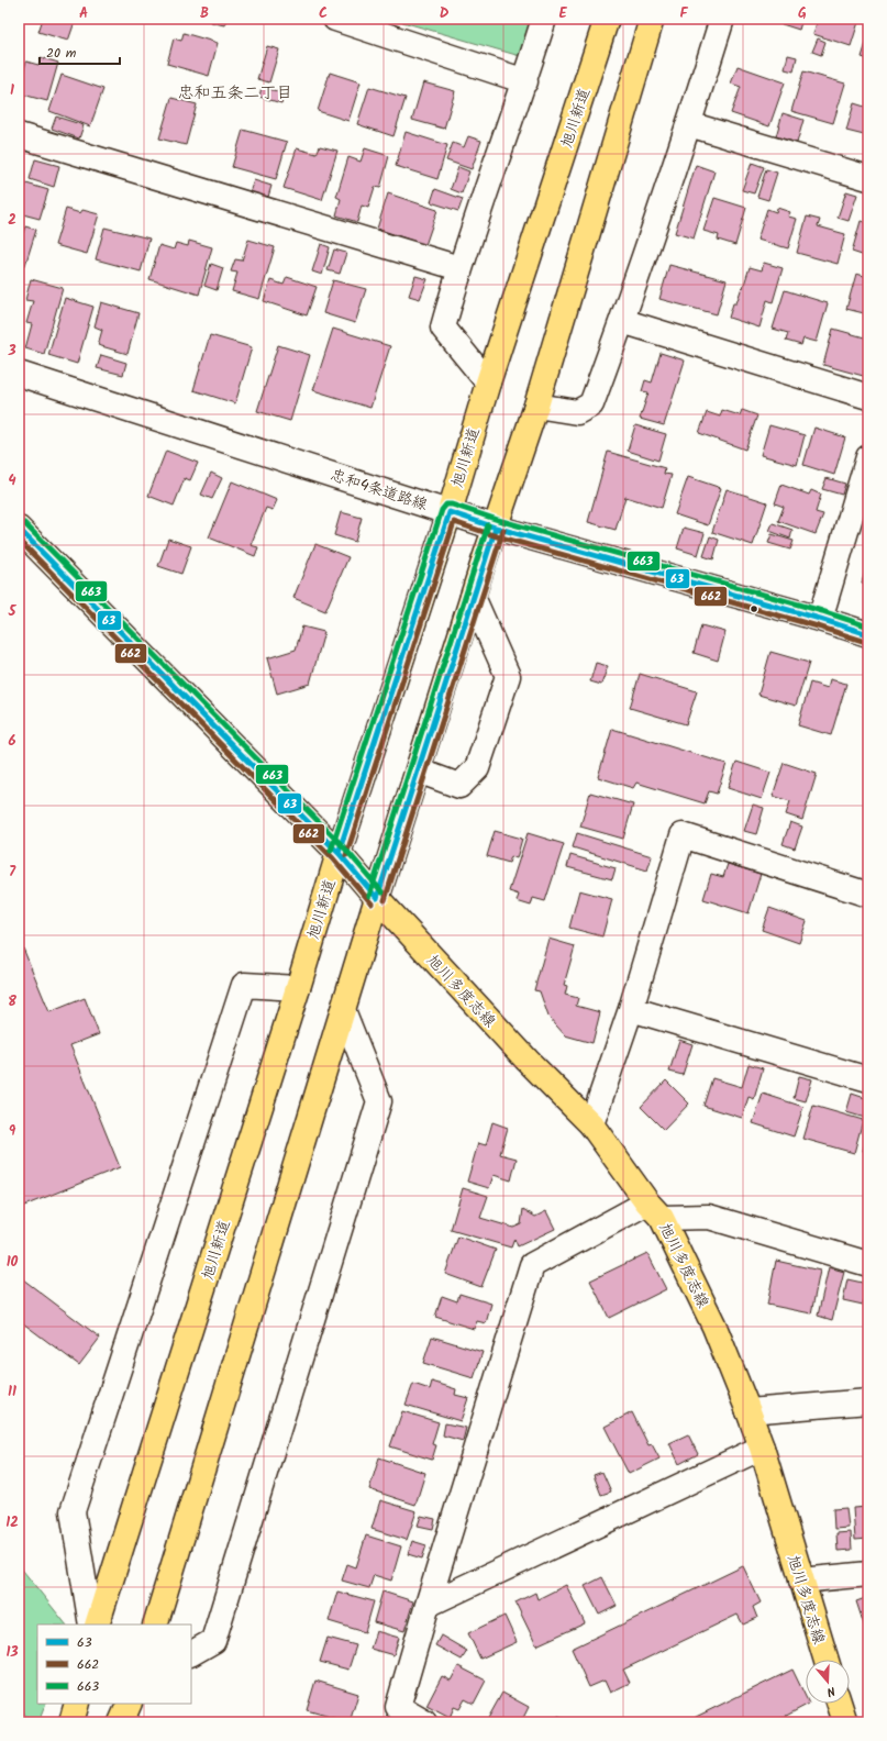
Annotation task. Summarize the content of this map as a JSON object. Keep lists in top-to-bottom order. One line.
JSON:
{"streets":{"main road":["旭川新道","旭川多度志線"],"street":["忠和4条道路線"]},"crossings":[["旭川新道","忠和4条道路線"],["旭川新道","旭川多度志線"]],"districts":["忠和五条二丁目"],"lines":["transit line 663","transit line 63","transit line 662"],"legend":["63","662","663"],"scale_bar":"20 m","north":"bottom","grid":{"columns":["A","B","C","D","E","F","G"],"rows":["1","2","3","4","5","6","7","8","9","10","11","12","13"]}}
